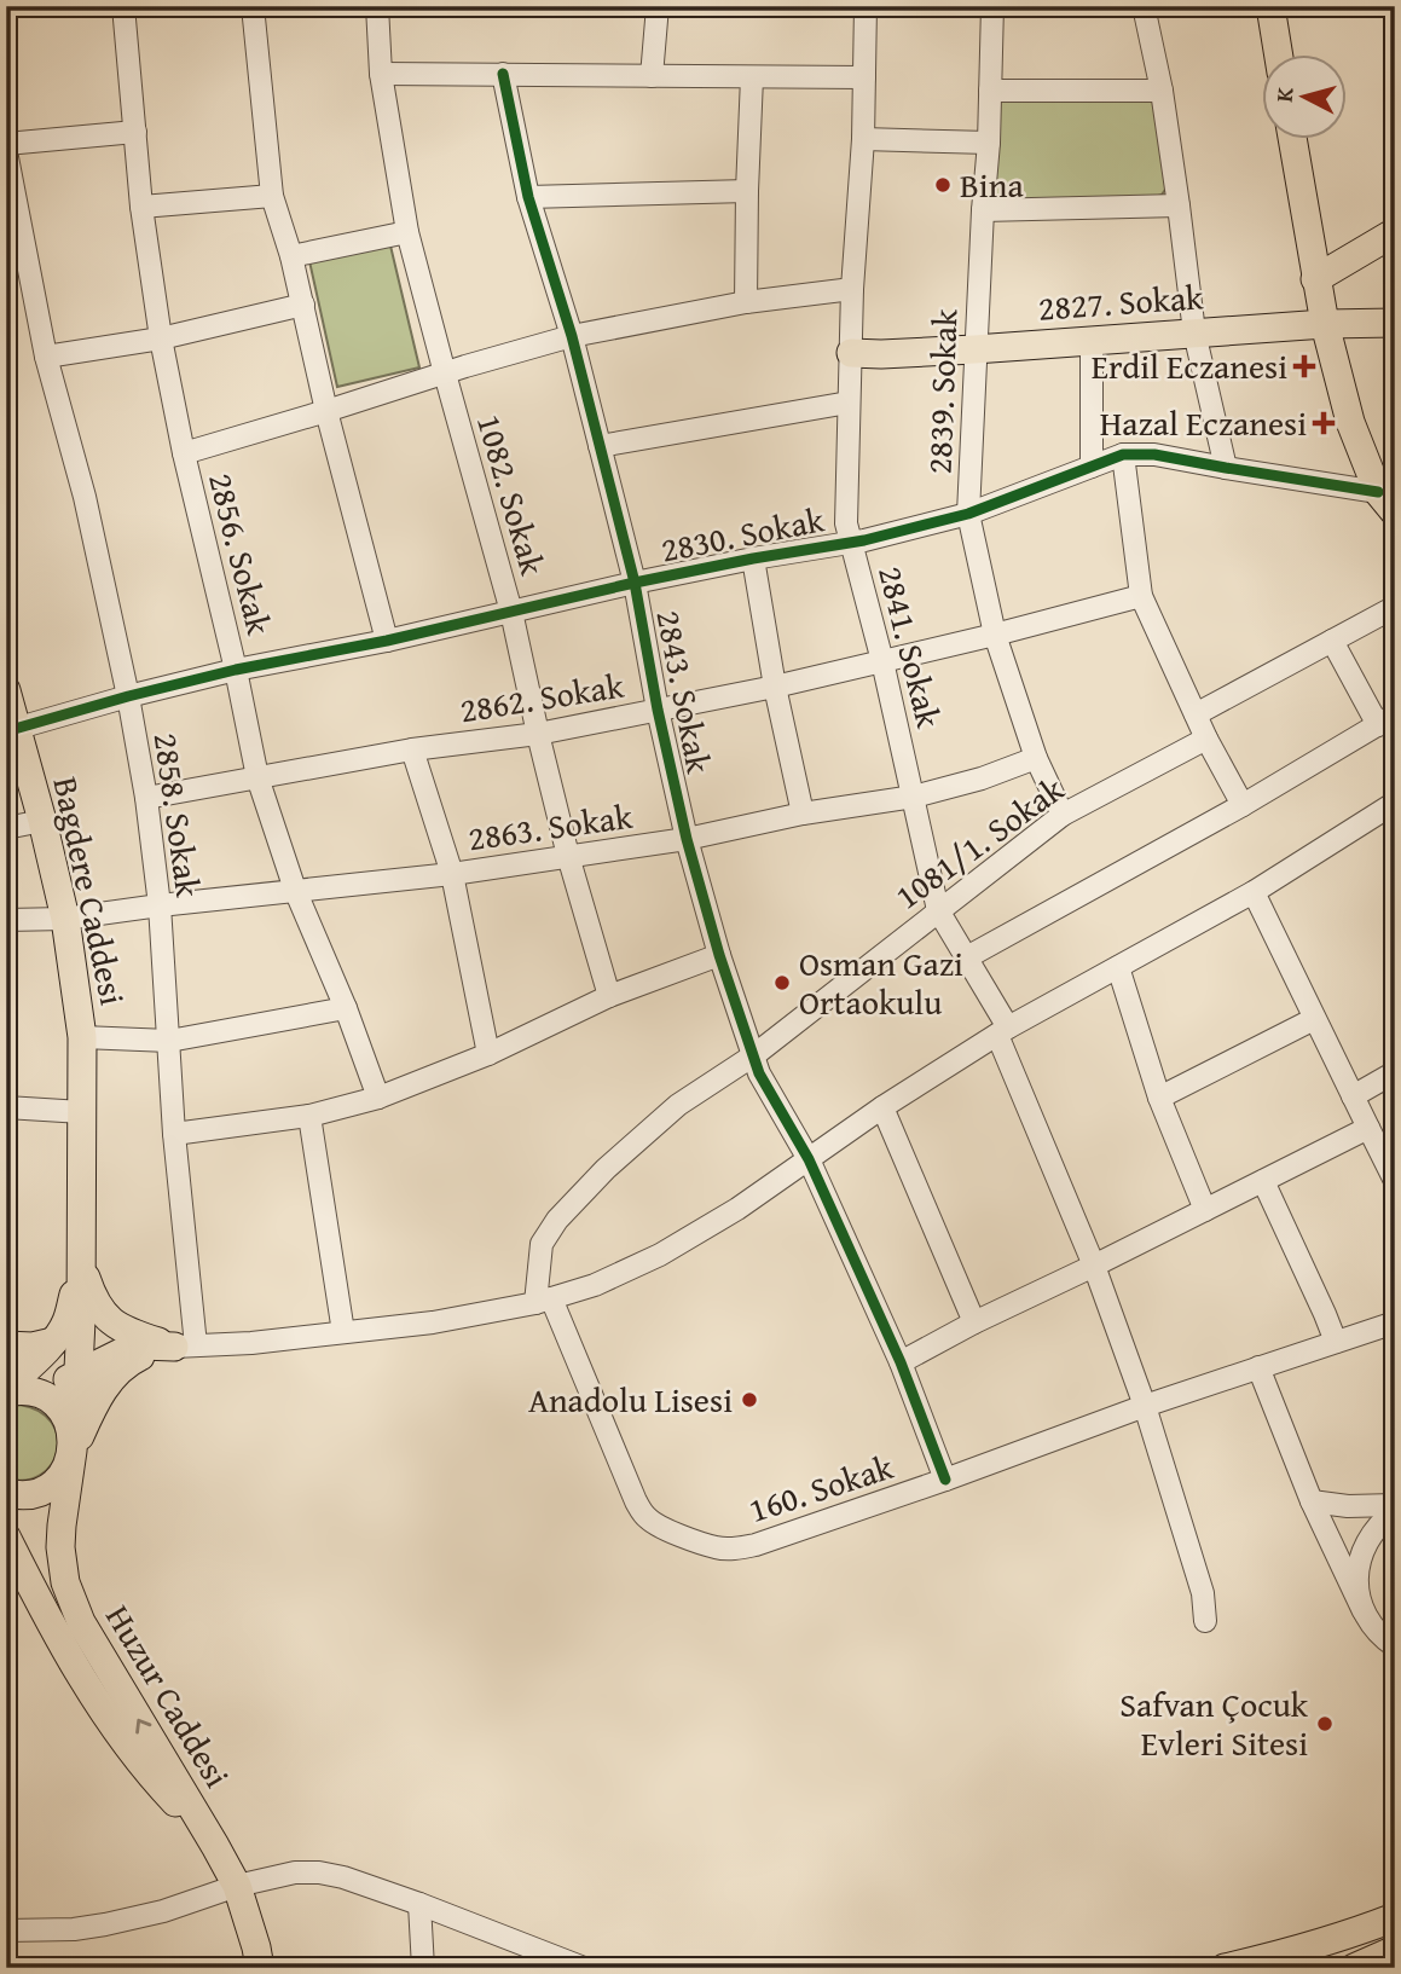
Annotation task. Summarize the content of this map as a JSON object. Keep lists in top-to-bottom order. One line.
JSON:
{"streets":{"main road":["2827. Sokak","Bagdere Caddesi","Huzur Caddesi"],"street":["2839. Sokak","1082. Sokak","2830. Sokak","2856. Sokak","2841. Sokak","2843. Sokak","2862. Sokak","2858. Sokak","2863. Sokak","1081/1. Sokak","160. Sokak"]},"crossings":[["2827. Sokak","2839. Sokak"],["2827. Sokak","2841. Sokak"],["2839. Sokak","2830. Sokak"],["2839. Sokak","2862. Sokak"],["2839. Sokak","2863. Sokak"],["2839. Sokak","1081/1. Sokak"],["1082. Sokak","2830. Sokak"],["1082. Sokak","2862. Sokak"],["1082. Sokak","2863. Sokak"],["2830. Sokak","2856. Sokak"],["2830. Sokak","2841. Sokak"],["2830. Sokak","2843. Sokak"],["2830. Sokak","2858. Sokak"],["2830. Sokak","Bagdere Caddesi"],["2856. Sokak","2862. Sokak"],["2856. Sokak","2863. Sokak"],["2841. Sokak","2862. Sokak"],["2841. Sokak","2863. Sokak"],["2841. Sokak","1081/1. Sokak"],["2841. Sokak","160. Sokak"],["2843. Sokak","2862. Sokak"],["2843. Sokak","2863. Sokak"],["2843. Sokak","1081/1. Sokak"],["2843. Sokak","160. Sokak"],["2862. Sokak","2858. Sokak"],["2858. Sokak","2863. Sokak"],["2863. Sokak","Bagdere Caddesi"],["1081/1. Sokak","160. Sokak"],["Bagdere Caddesi","Huzur Caddesi"]],"places":{"other":["Bina","Osman Gazi Ortaokulu","Anadolu Lisesi","Safvan Çocuk Evleri Sitesi"],"health":["Erdil Eczanesi","Hazal Eczanesi"]},"north":"left"}
